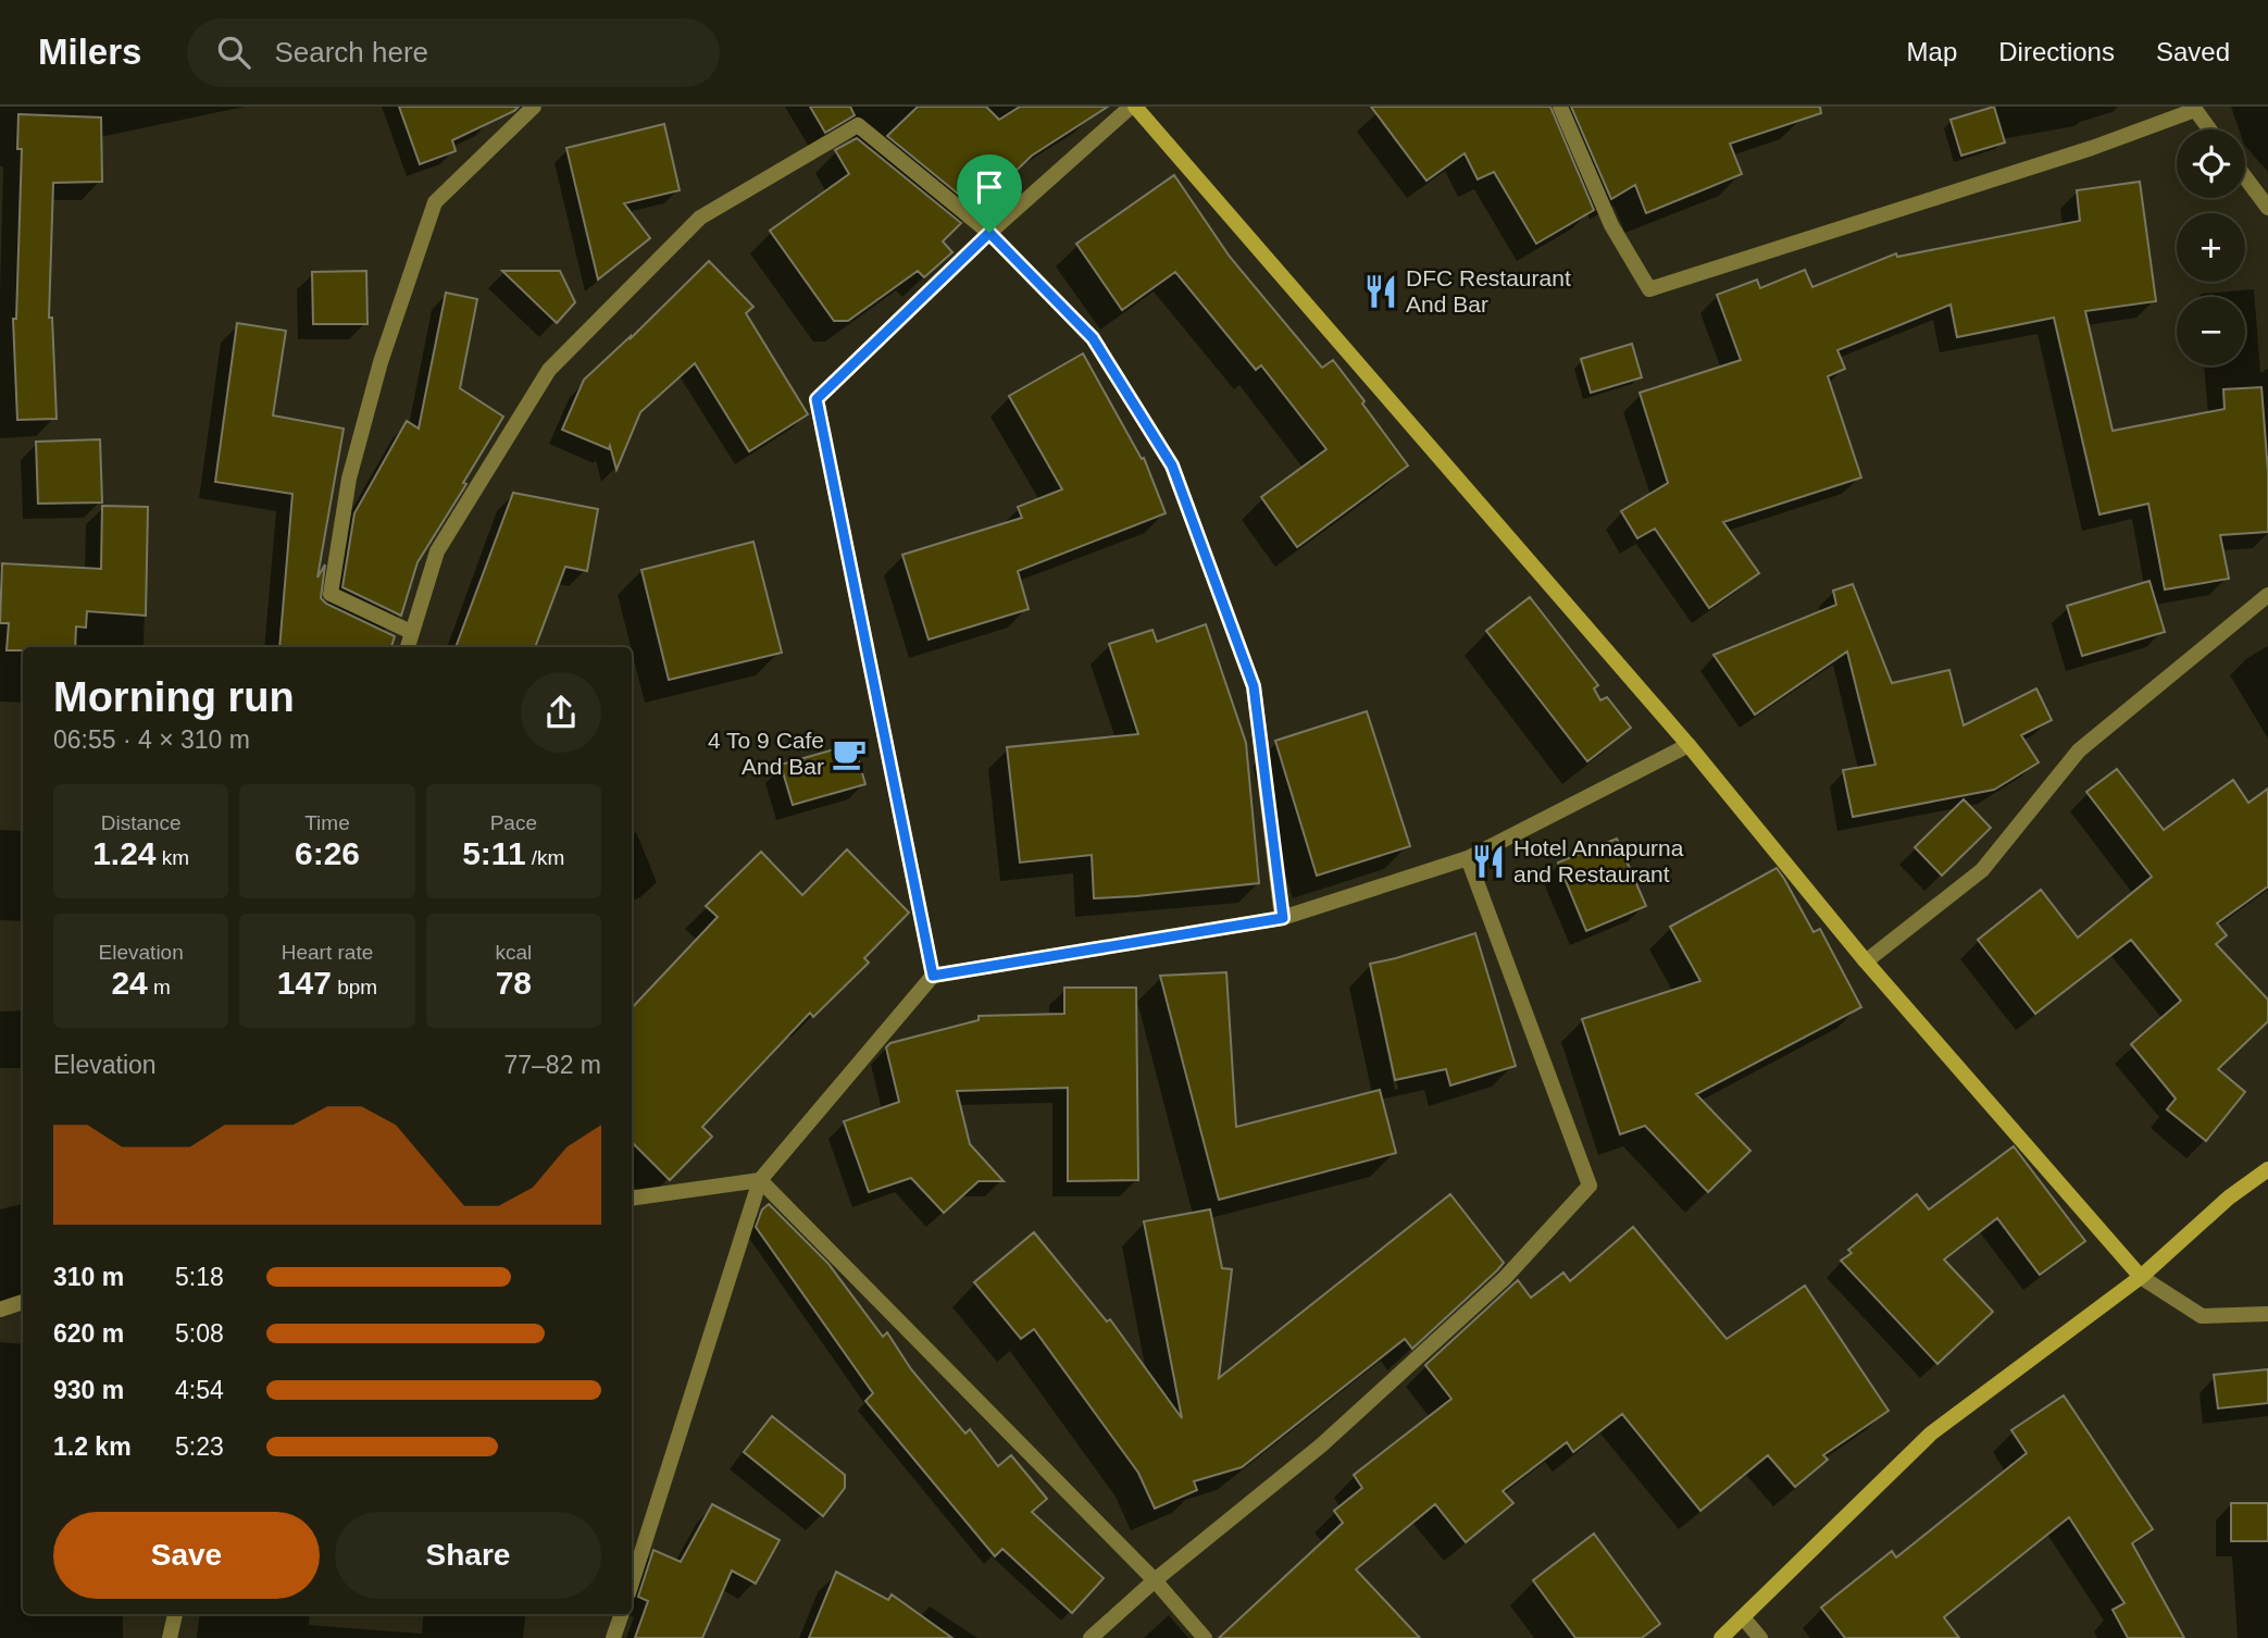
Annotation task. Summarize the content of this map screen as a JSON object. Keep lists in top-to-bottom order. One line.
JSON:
{"places":{"restaurant":["DFC Restaurant And Bar","Hotel Annapurna and Restaurant"],"cafe":["4 To 9 Cafe And Bar"]},"page":{"header":"Milers","search":"Search here","nav":["Map","Directions","Saved"],"map_buttons":["+","−"],"heading":["Morning run","06:55 · 4 × 310 m"],"stats":[["Distance","1.24 km"],["Time","6:26"],["Pace","5:11 /km"],["Elevation","24 m"],["Heart rate","147 bpm"],["kcal","78"]],"chart":["Elevation","77–82 m"],"list":[{"name":"310 m","note":"5:18"},{"name":"620 m","note":"5:08"},{"name":"930 m","note":"4:54"},{"name":"1.2 km","note":"5:23"}],"buttons":["Save","Share"]}}
